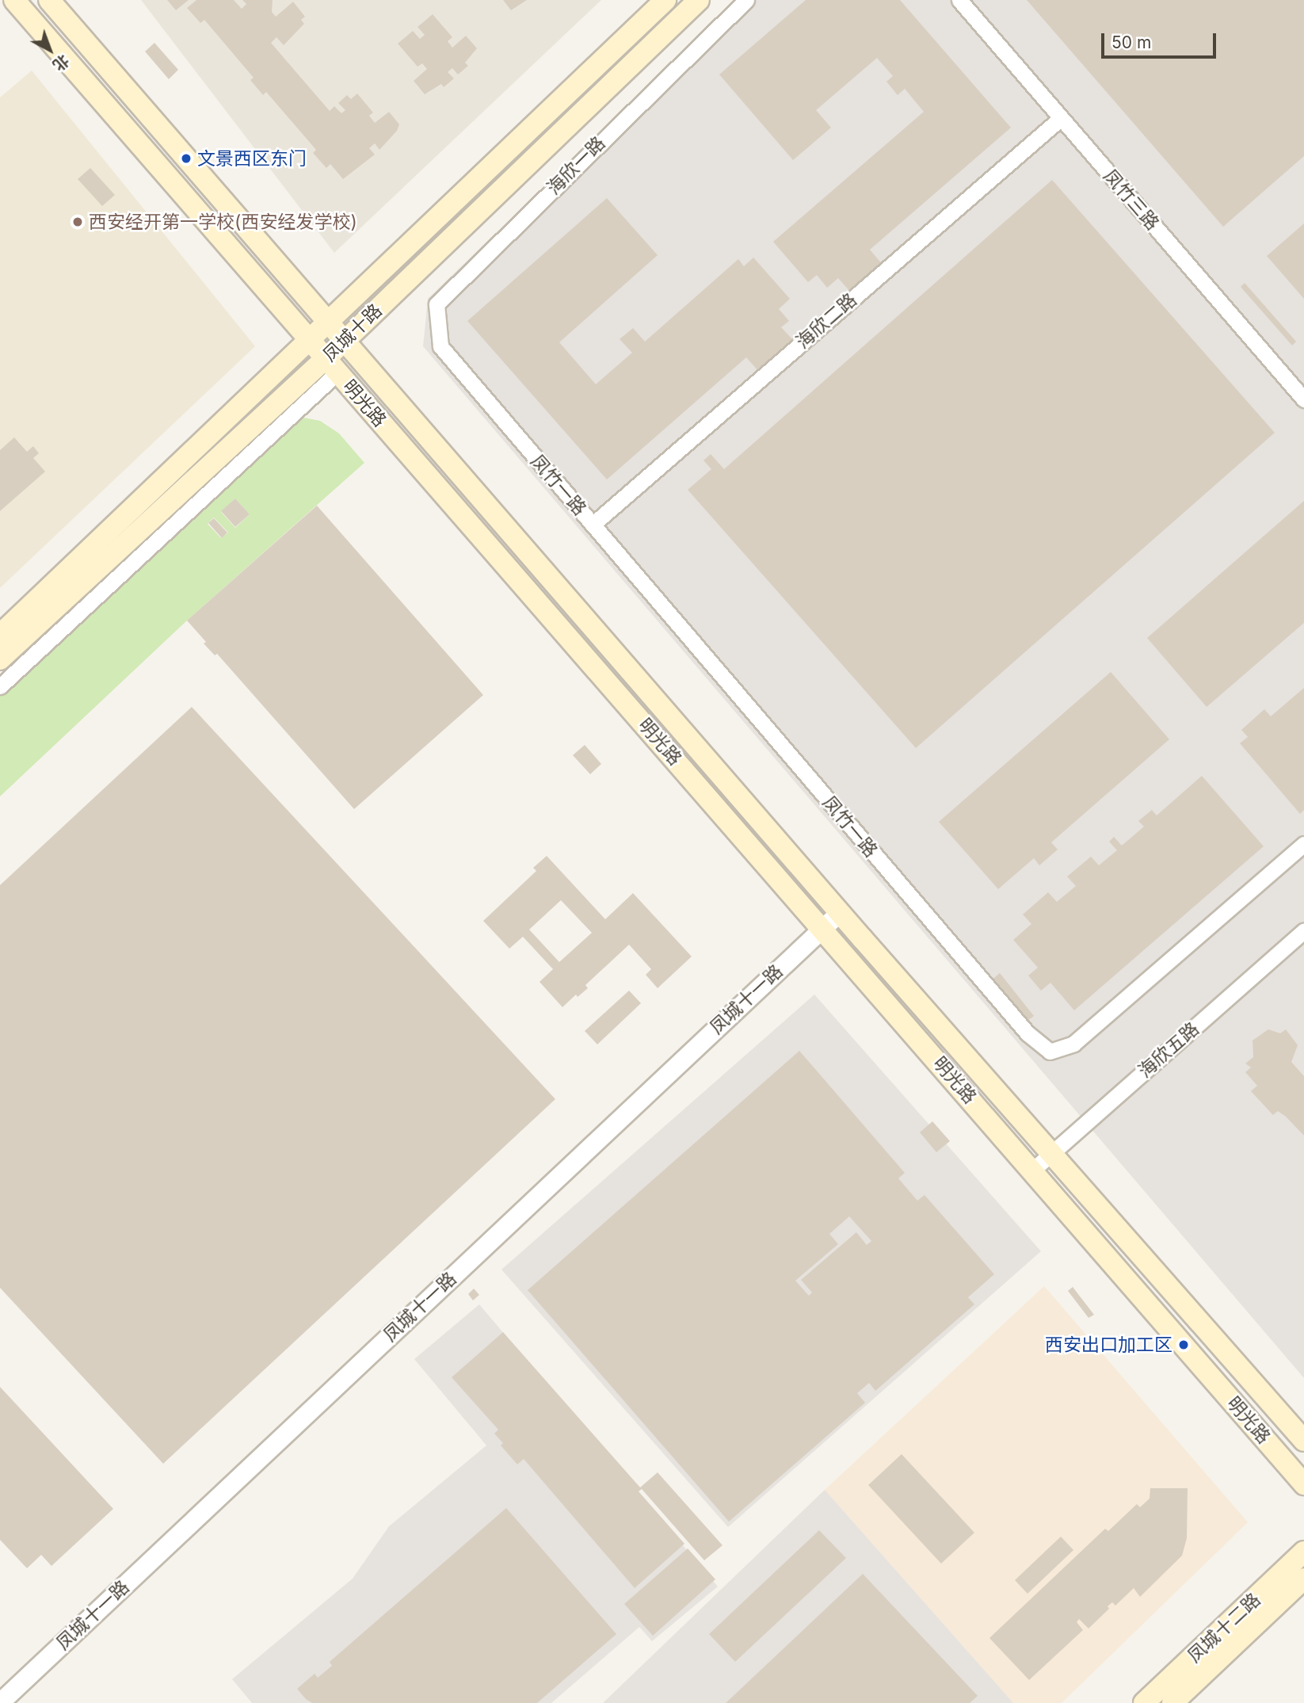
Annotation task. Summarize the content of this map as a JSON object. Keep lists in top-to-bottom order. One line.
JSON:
{"streets":{"main road":["凤城十路","明光路","凤城十二路"],"street":["海欣一路","凤竹三路","海欣二路","凤竹一路","凤城十一路","海欣五路"]},"crossings":[["海欣一路","凤竹一路"],["凤竹三路","海欣二路"],["海欣二路","凤竹一路"],["凤城十路","明光路"],["明光路","凤城十一路"],["明光路","海欣五路"]],"places":["文景西区东门","西安经开第一学校(西安经发学校)","西安出口加工区"],"scale_bar":"50 m","north":"bottom right"}
